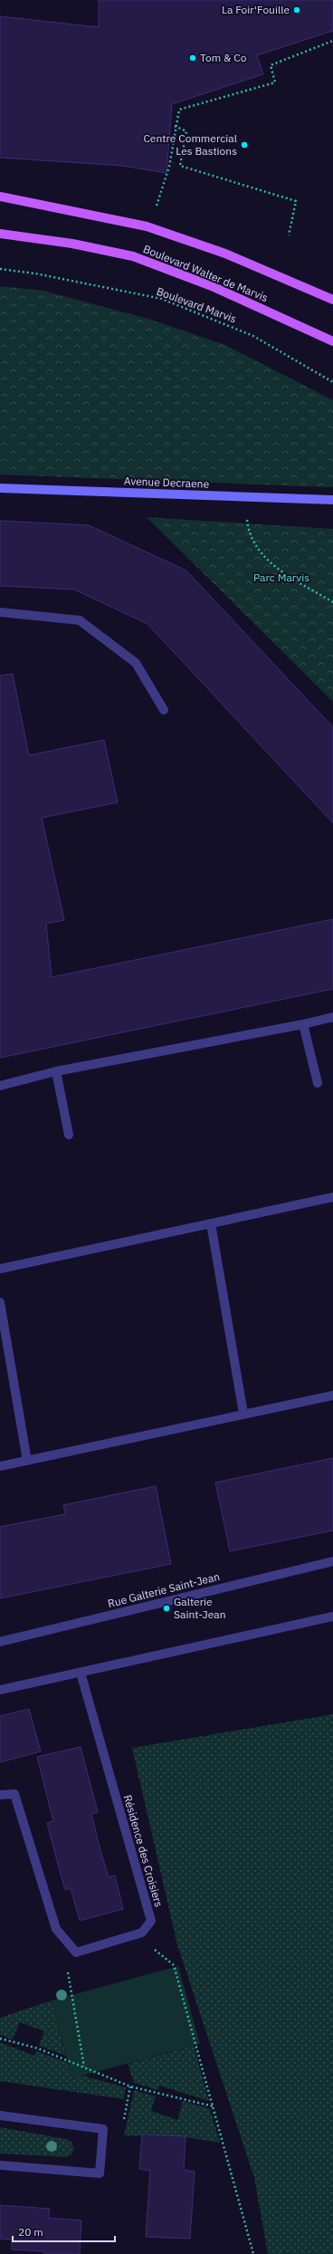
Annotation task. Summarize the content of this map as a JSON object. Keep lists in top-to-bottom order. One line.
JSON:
{"streets":{"main road":["Boulevard Walter de Marvis"],"street":["Avenue Decraene","Rue Galterie Saint-Jean","Résidence des Croisiers"],"path":["Boulevard Marvis"]},"parks":["Parc Marvis"],"places":["La Foir'Fouille","Tom & Co","Centre Commercial Les Bastions","Galterie Saint-Jean"],"scale_bar":"20 m"}
